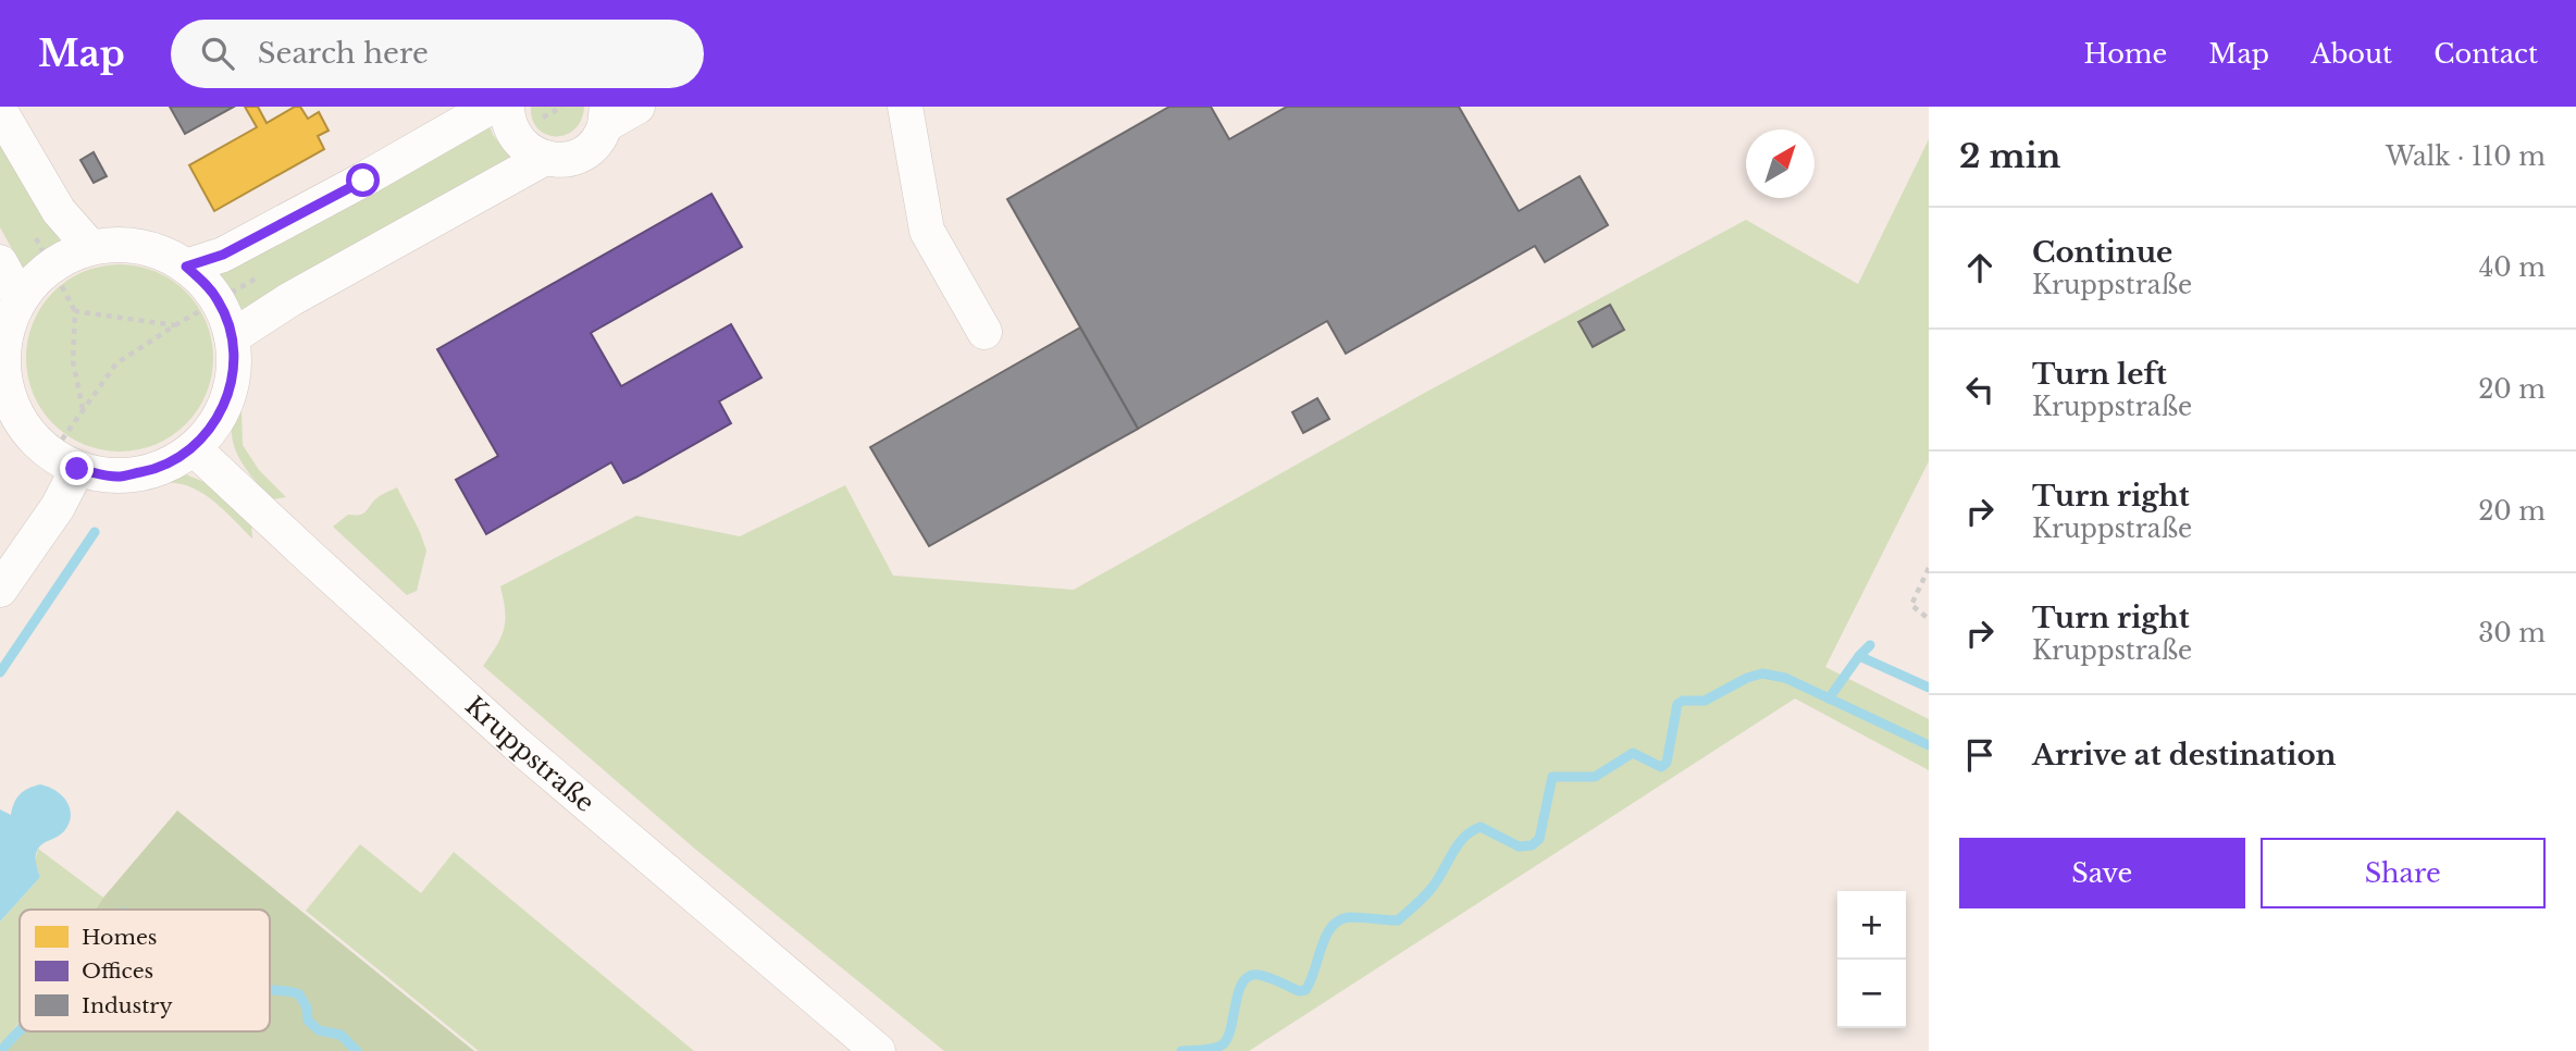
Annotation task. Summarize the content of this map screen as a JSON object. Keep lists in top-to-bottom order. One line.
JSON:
{"streets":{"street":["Kruppstraße"]},"legend":["Homes","Offices","Industry"],"north":"top right","page":{"header":"Map","search":"Search here","nav":["Home","Map","About","Contact"],"heading":["2 min","Walk · 110 m"],"list":[["Continue","Kruppstraße","40 m"],["Turn left","Kruppstraße","20 m"],["Turn right","Kruppstraße","20 m"],["Turn right","Kruppstraße","30 m"],"Arrive at destination"],"buttons":["Save","Share"],"map_buttons":["+","−"]}}
